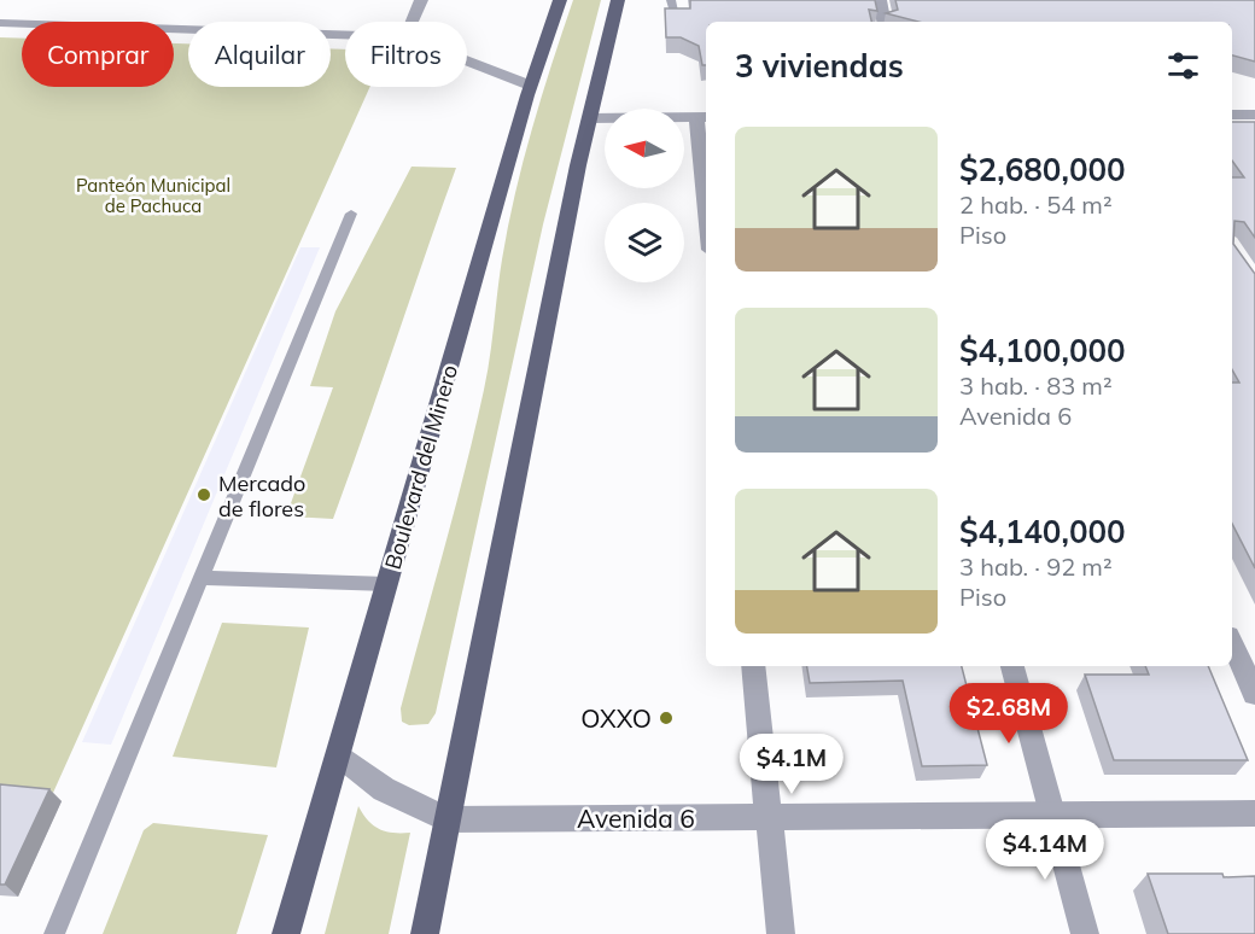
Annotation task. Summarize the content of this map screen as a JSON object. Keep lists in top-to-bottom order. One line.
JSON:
{"streets":{"main road":["Boulevard del Minero"],"street":["Avenida 6"]},"crossings":[["Boulevard del Minero","Avenida 6"]],"parks":["Panteón Municipal de Pachuca"],"places":["Mercado de flores","OXXO"],"north":"left","page":{"chip":["Comprar","Alquilar","Filtros"],"heading":"3 viviendas","list":[{"name":"$2,680,000","note":"2 hab. · 54 m² · Piso"},{"name":"$4,100,000","note":"3 hab. · 83 m² · Avenida 6"},{"name":"$4,140,000","note":"3 hab. · 92 m² · Piso"}],"price":["$2.68M","$4.1M","$4.14M"]}}
